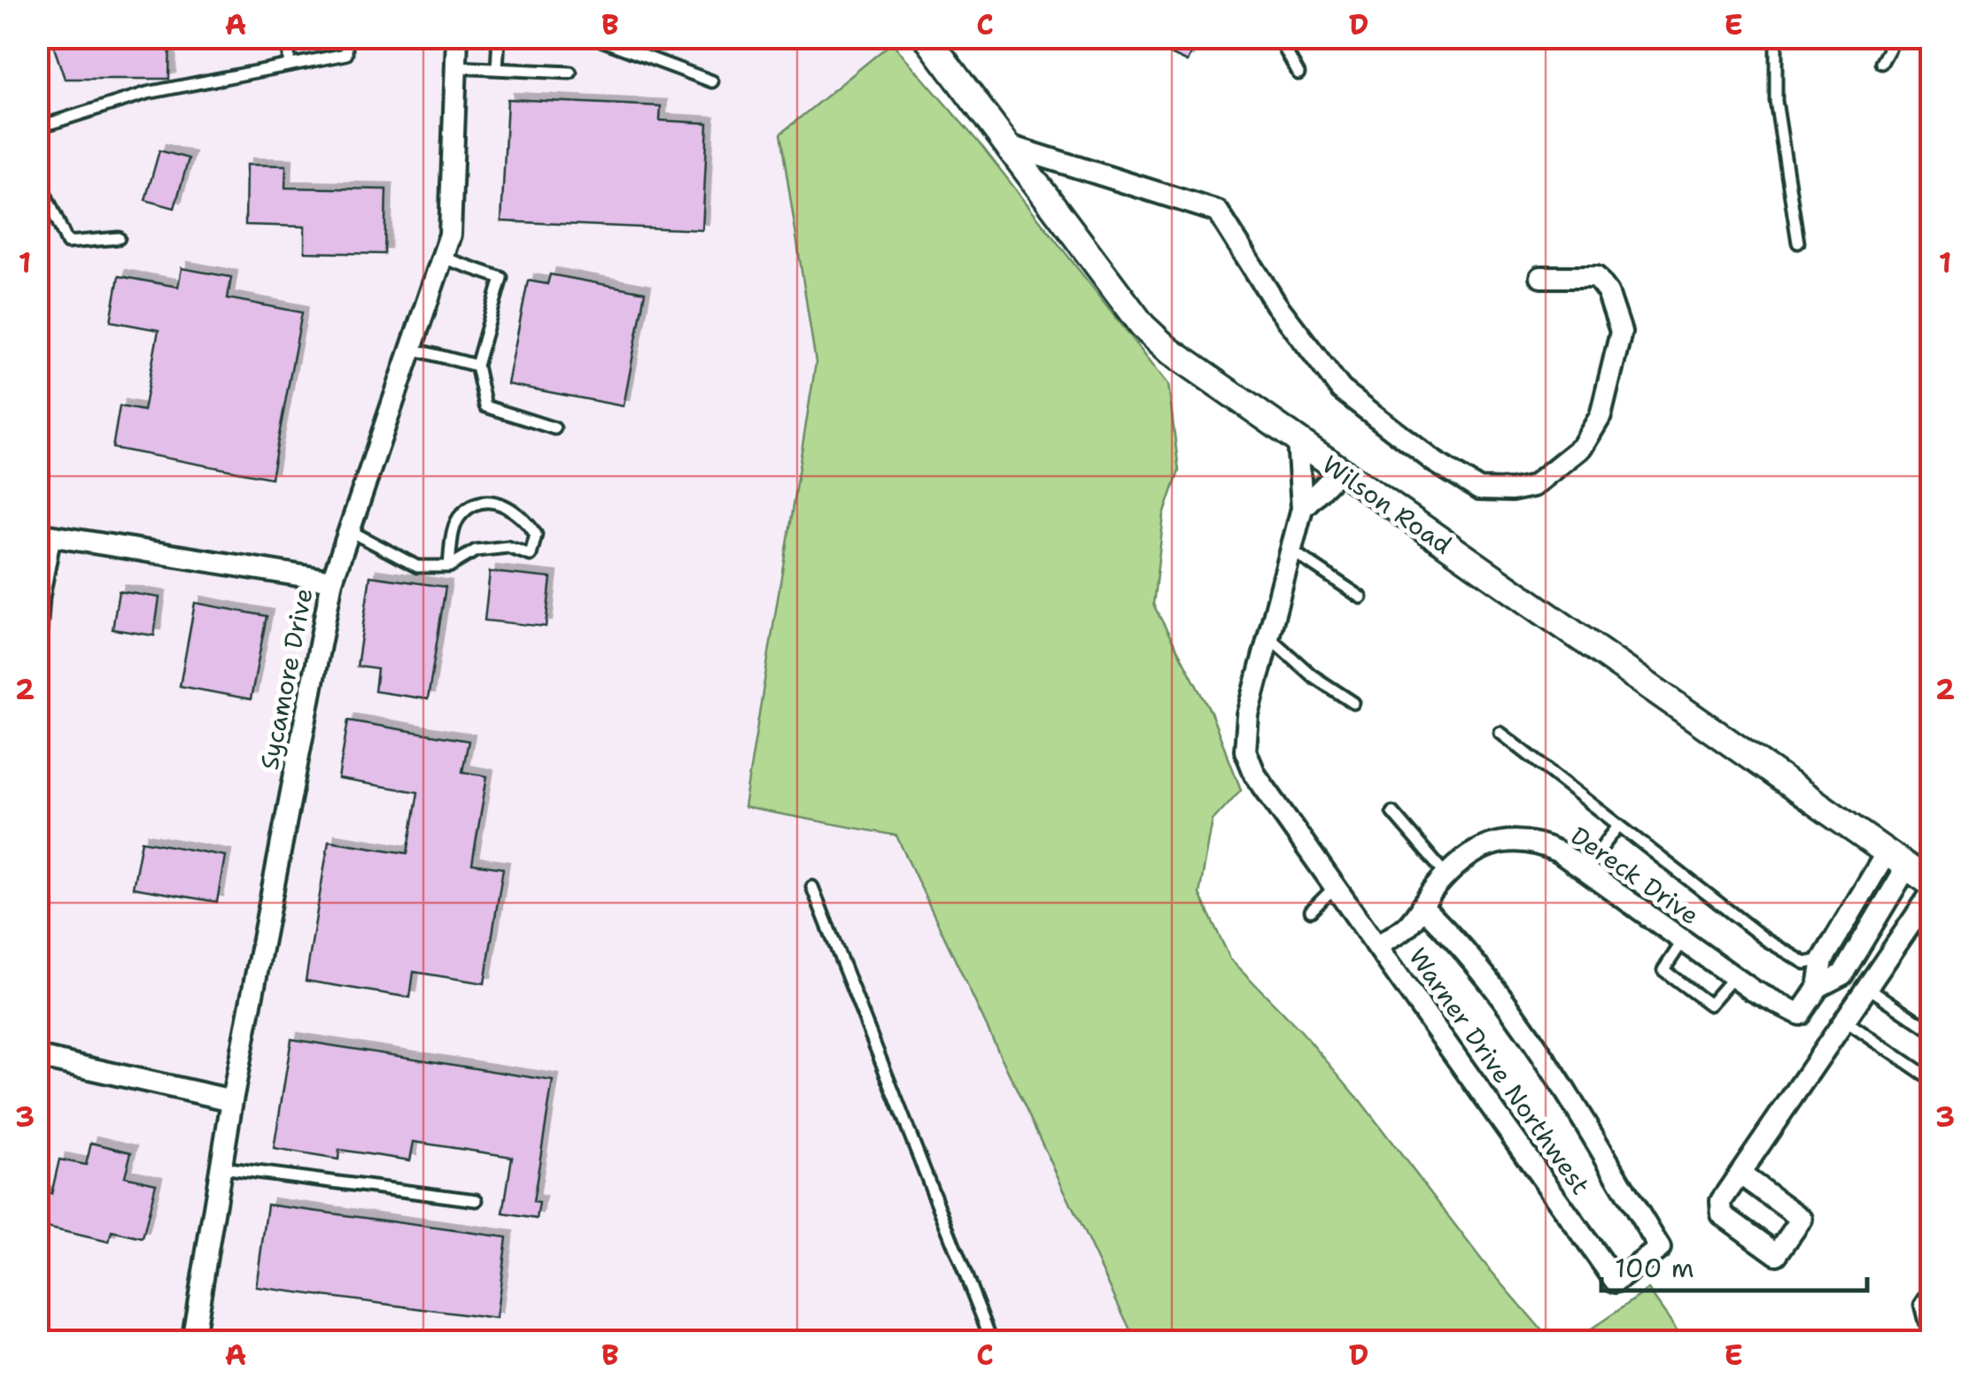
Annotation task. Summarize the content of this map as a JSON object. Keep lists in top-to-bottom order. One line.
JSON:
{"streets":{"street":["Wilson Road","Sycamore Drive","Dereck Drive","Warner Drive Northwest"]},"crossings":[["Wilson Road","Dereck Drive"],["Dereck Drive","Warner Drive Northwest"]],"scale_bar":"100 m","grid":{"columns":["A","B","C","D","E"],"rows":["1","2","3"]}}
